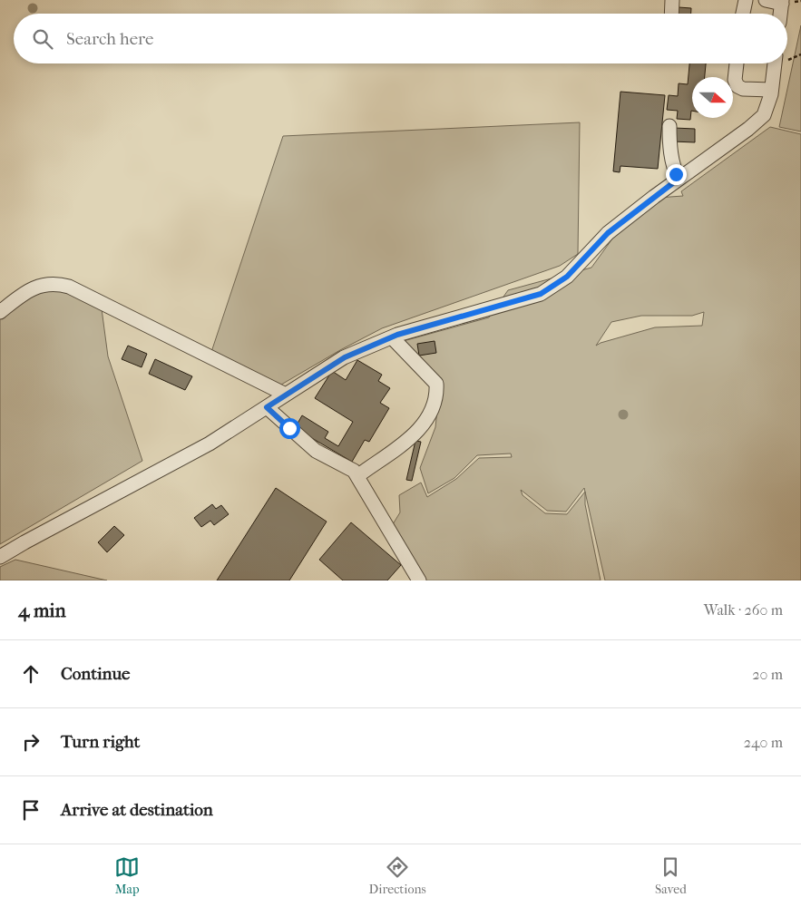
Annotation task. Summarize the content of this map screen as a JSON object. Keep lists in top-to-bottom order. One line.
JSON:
{"north":"right","page":{"search":"Search here","heading":["4 min","Walk · 260 m"],"list":[["Continue","20 m"],["Turn right","240 m"],"Arrive at destination"],"nav":["Map","Directions","Saved"]}}
